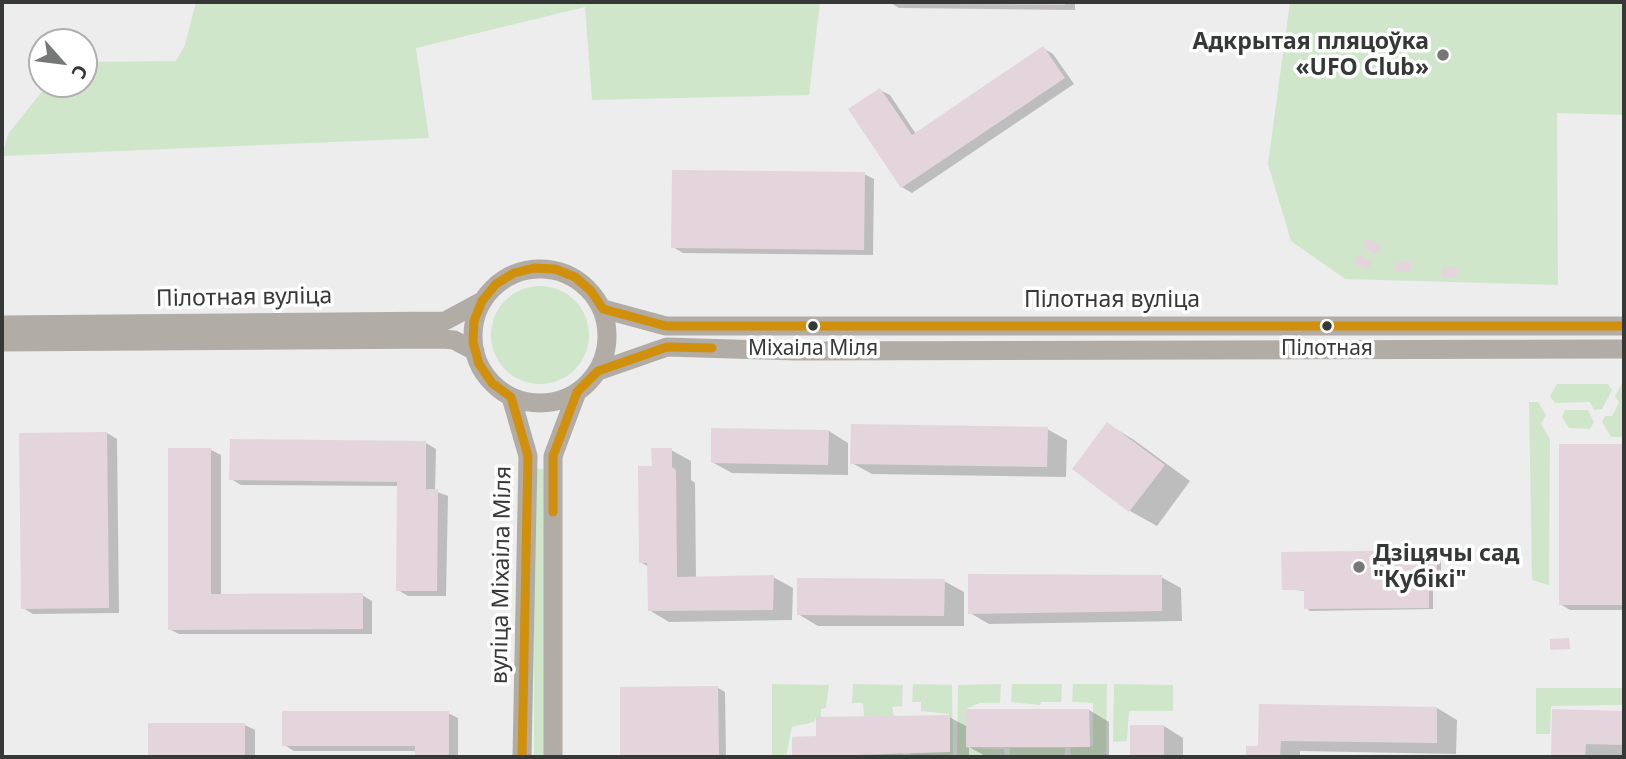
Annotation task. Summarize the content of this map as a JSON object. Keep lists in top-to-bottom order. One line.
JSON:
{"streets":{"street":["Пілотная вуліца","вуліца Міхаіла Міля"]},"crossings":[["Пілотная вуліца","вуліца Міхаіла Міля"]],"places":["Адкрытая пляцоўка «UFO Club»","Міхаіла Міля","Пілотная","Дзіцячы сад \"Кубікі\""],"north":"bottom right"}
